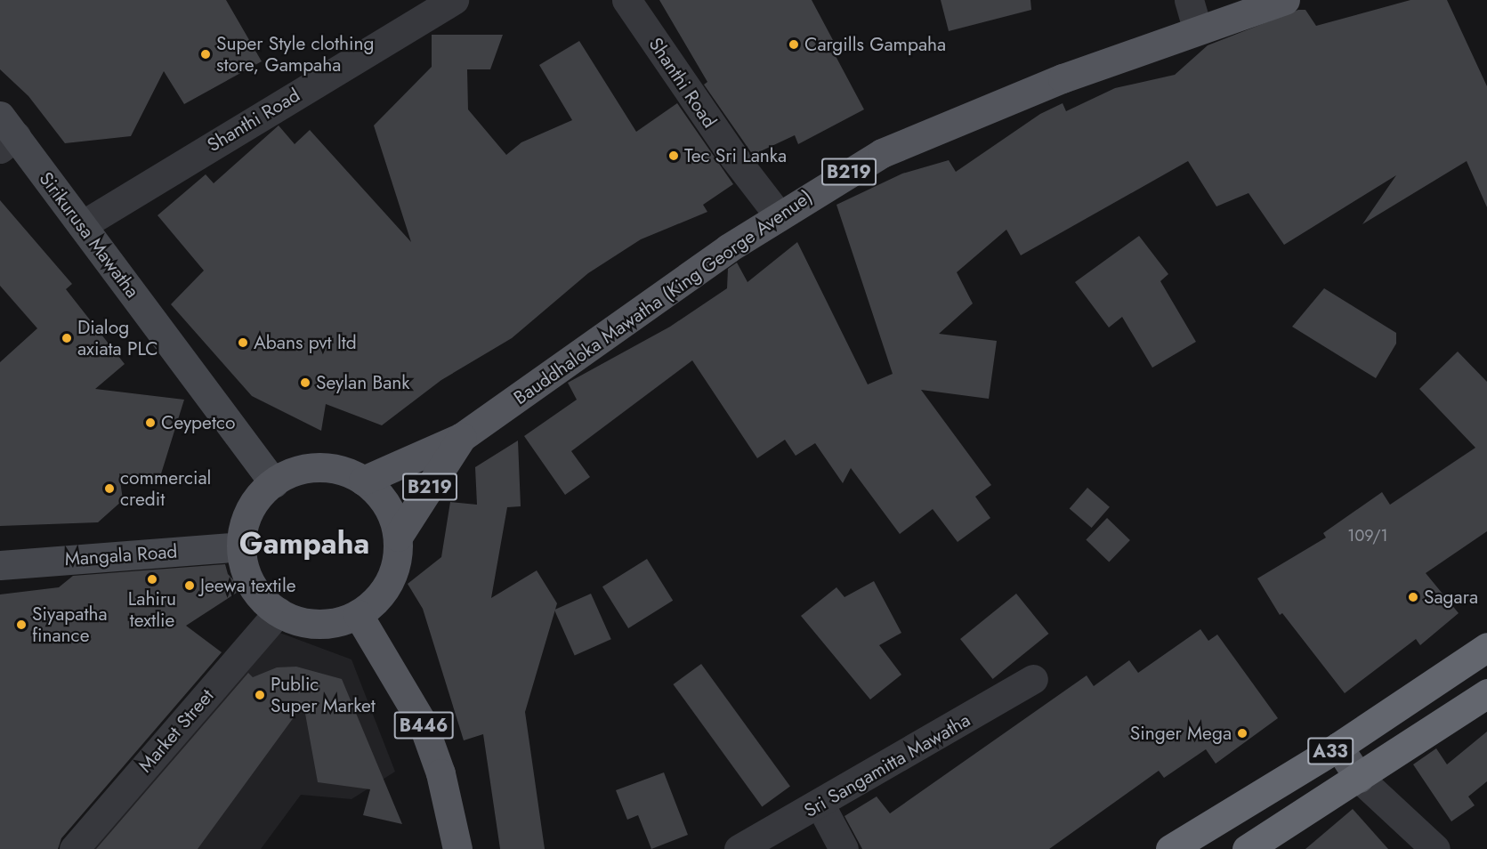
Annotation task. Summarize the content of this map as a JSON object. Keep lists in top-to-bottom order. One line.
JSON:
{"streets":{"highway":["A33"],"main road":["B219","Bauddhaloka Mawatha (King George Avenue)","B446"],"street":["Shanthi Road","Sirikurusa Mawatha","Mangala Road","Market Street","Sri Sangamitta Mawatha"]},"crossings":[["Shanthi Road","Sirikurusa Mawatha"],["Shanthi Road","Bauddhaloka Mawatha (King George Avenue)"],["Sirikurusa Mawatha","Bauddhaloka Mawatha (King George Avenue)"],["Sirikurusa Mawatha","Mangala Road"],["Sirikurusa Mawatha","B446"],["Sirikurusa Mawatha","Market Street"],["Bauddhaloka Mawatha (King George Avenue)","Mangala Road"],["Bauddhaloka Mawatha (King George Avenue)","B446"],["Bauddhaloka Mawatha (King George Avenue)","Market Street"],["Mangala Road","B446"],["Mangala Road","Market Street"],["B446","Market Street"]],"districts":["Gampaha"],"places":["Cargills Gampaha","Super Style clothing store, Gampaha","Tec Sri Lanka","Dialog axiata PLC","Abans pvt ltd","Seylan Bank","Ceypetco","commercial credit","Lahiru textlie","Jeewa textile","Sagara","Siyapatha finance","Public Super Market","Singer Mega"],"house_numbers":["109/1"]}
